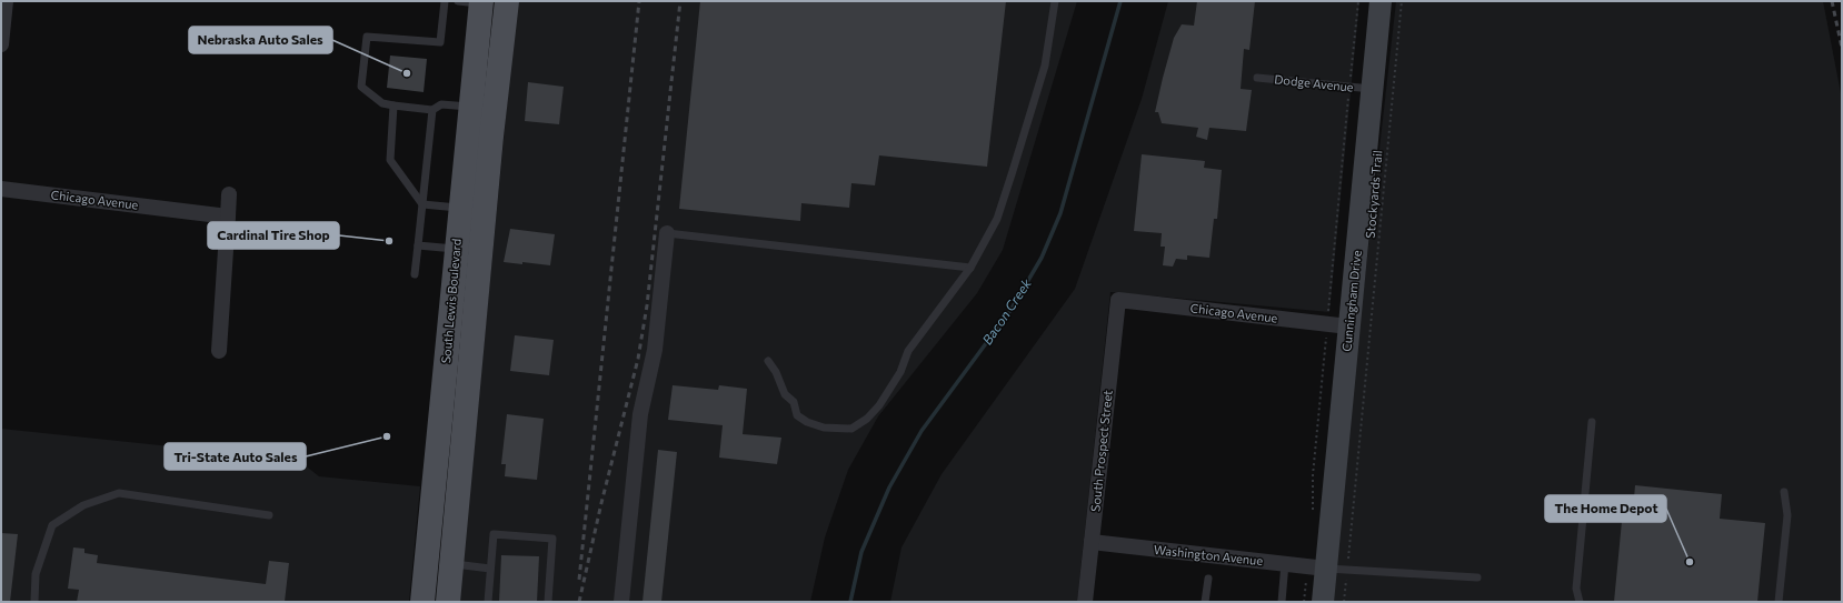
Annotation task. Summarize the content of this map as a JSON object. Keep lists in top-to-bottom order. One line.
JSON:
{"streets":{"main road":["South Lewis Boulevard"],"street":["Chicago Avenue","Cunningham Drive","South Prospect Street","Washington Avenue"],"lane":["Dodge Avenue"],"path":["Stockyards Trail"]},"crossings":[["Dodge Avenue","Cunningham Drive"],["Stockyards Trail","Cunningham Drive"],["Stockyards Trail","Washington Avenue"],["Chicago Avenue","Cunningham Drive"],["Chicago Avenue","South Prospect Street"],["Cunningham Drive","Washington Avenue"],["South Prospect Street","Washington Avenue"]],"water":["Bacon Creek"],"places":["Nebraska Auto Sales","Cardinal Tire Shop","Tri-State Auto Sales","The Home Depot"]}
